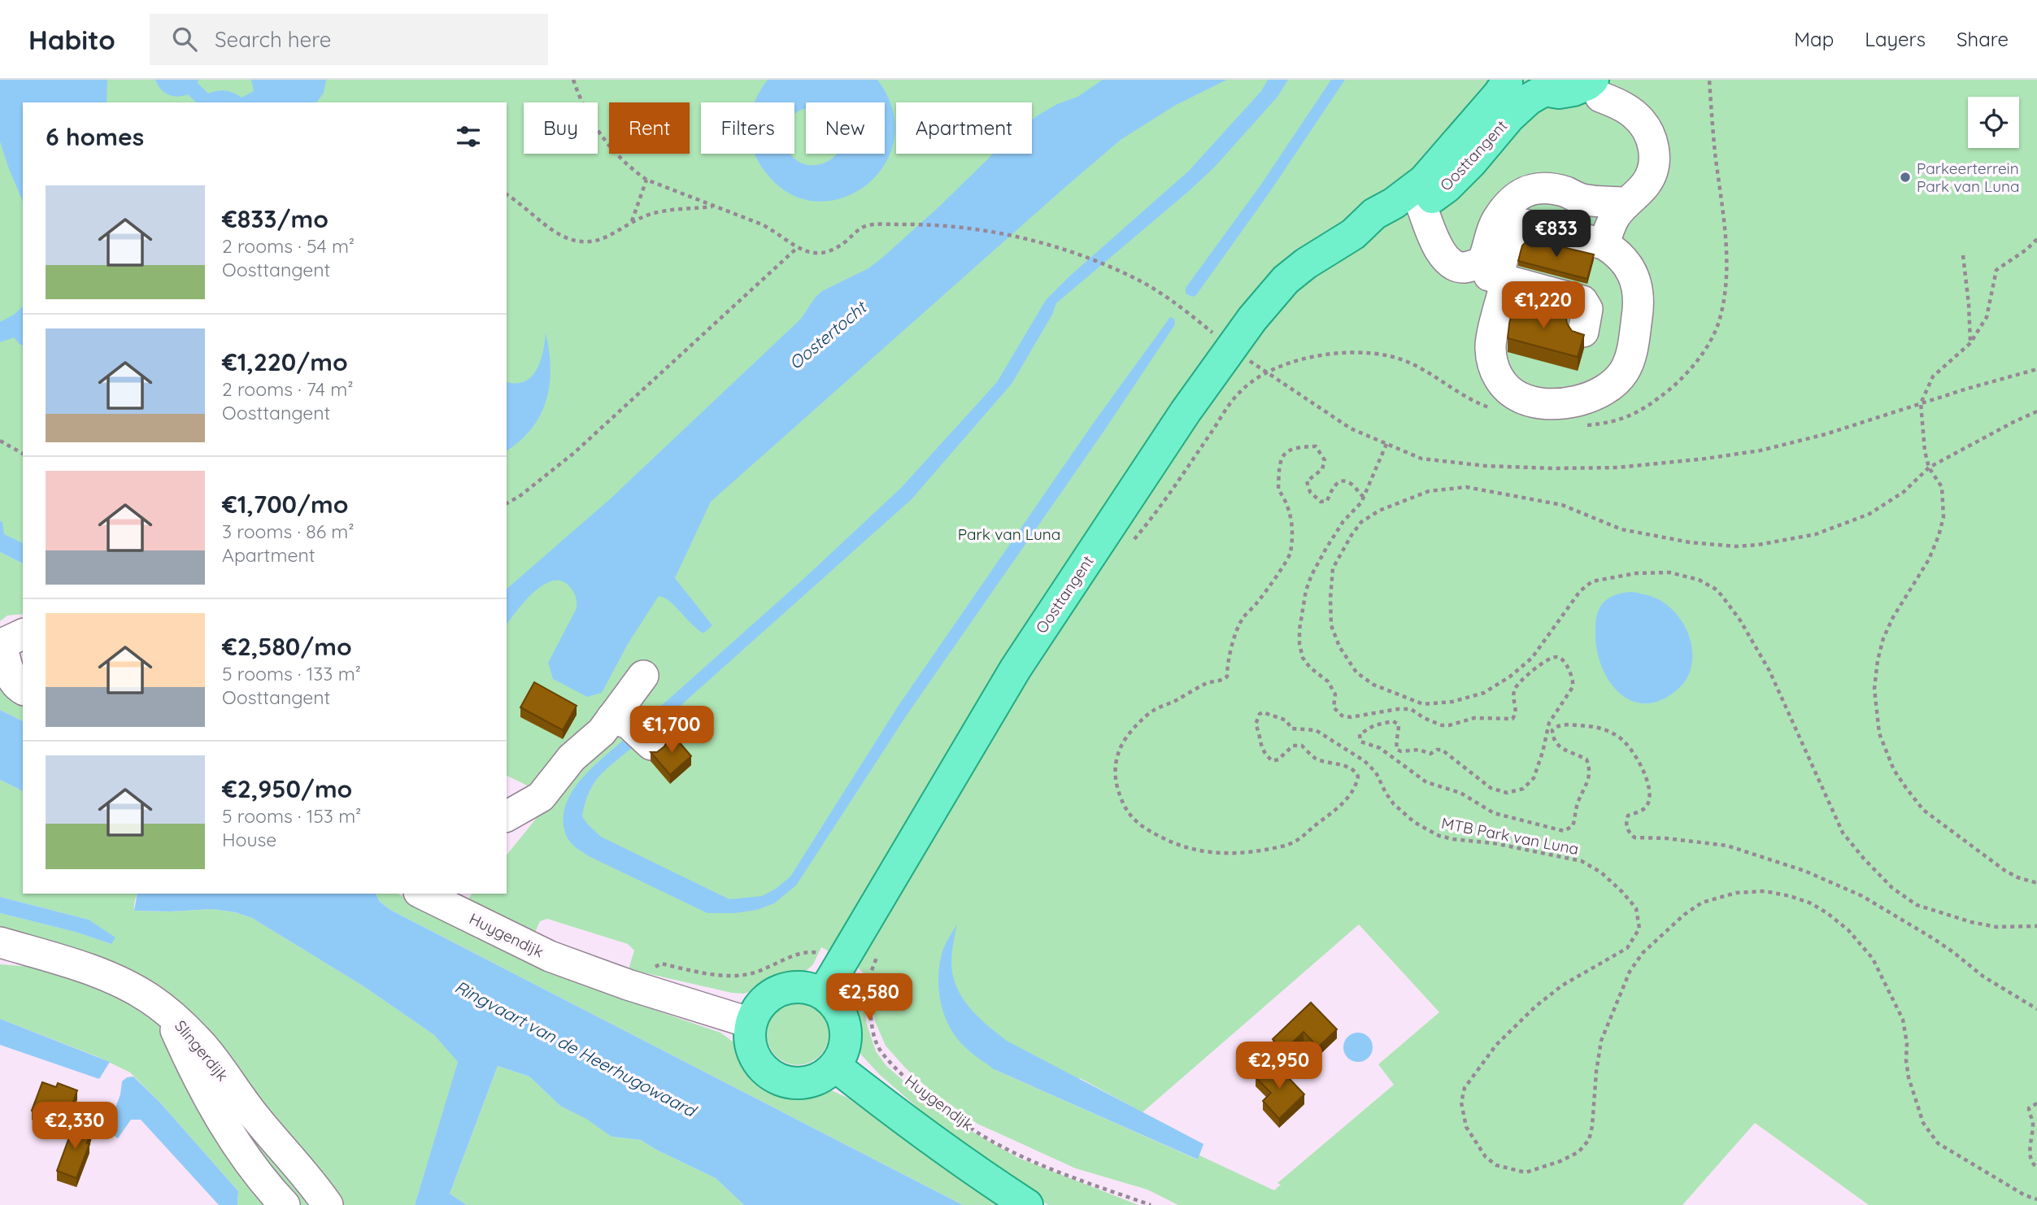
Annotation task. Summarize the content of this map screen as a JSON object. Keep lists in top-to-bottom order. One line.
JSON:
{"streets":{"main road":["Oosttangent"],"street":["Huygendijk","Slingerdijk"],"path":["MTB Park van Luna"]},"crossings":[["Oosttangent","Huygendijk"]],"water":["Oostertocht","Ringvaart van de Heerhugowaard"],"parks":["Park van Luna"],"places":["Parkeerterrein Park van Luna"],"page":{"header":"Habito","search":"Search here","nav":["Map","Layers","Share"],"chip":["Buy","Rent","Filters","New","Apartment"],"heading":"6 homes","list":[{"name":"€833/mo","note":"2 rooms · 54 m² · Oosttangent"},{"name":"€1,220/mo","note":"2 rooms · 74 m² · Oosttangent"},{"name":"€1,700/mo","note":"3 rooms · 86 m² · Apartment"},{"name":"€2,580/mo","note":"5 rooms · 133 m² · Oosttangent"},{"name":"€2,950/mo","note":"5 rooms · 153 m² · House"}],"price":["€833","€1,220","€1,700","€2,580","€2,950","€2,330"]}}
